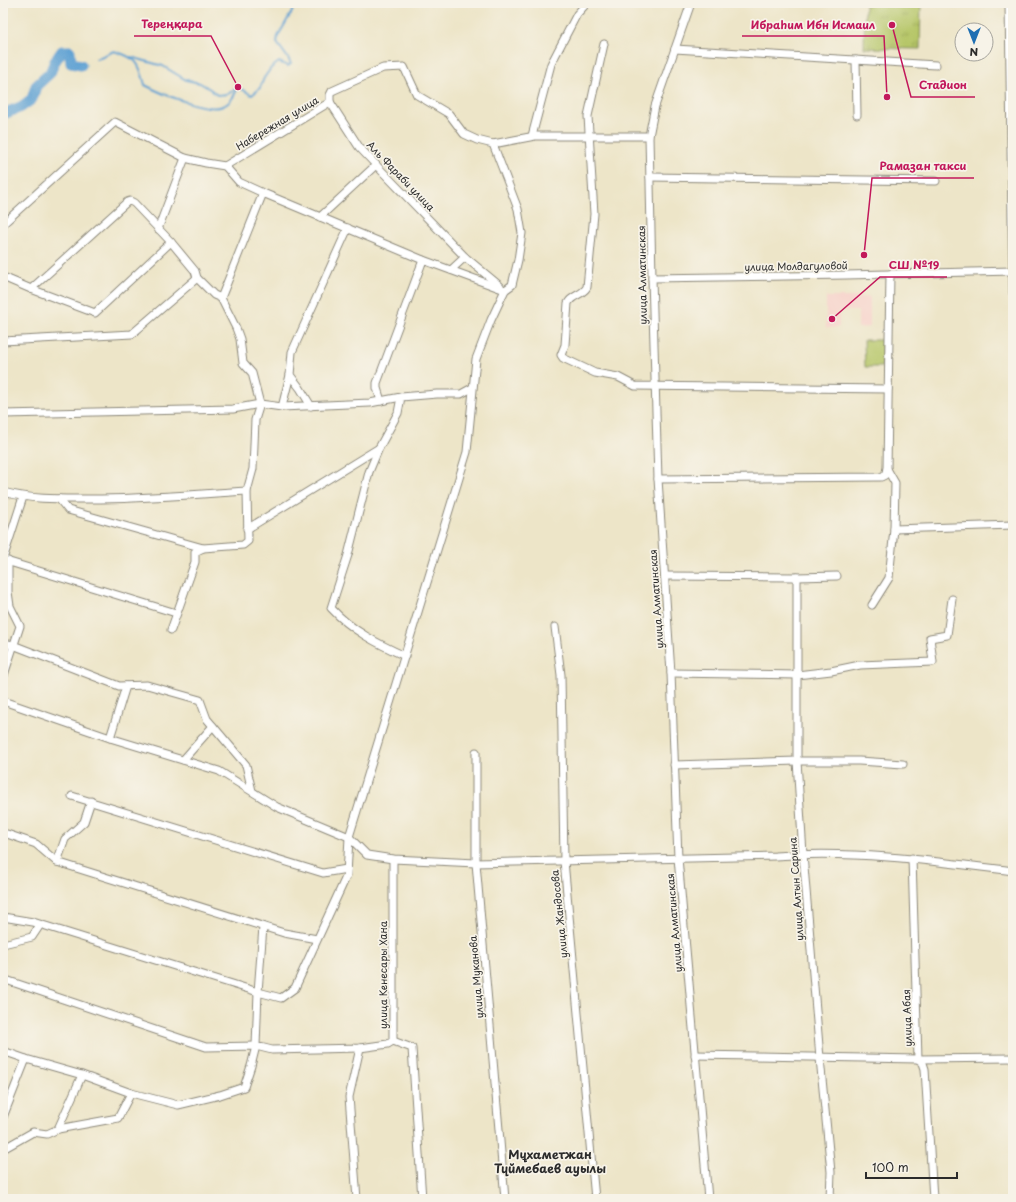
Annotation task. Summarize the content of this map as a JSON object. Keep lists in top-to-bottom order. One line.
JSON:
{"streets":{"street":["Набережная улица","Аль Фараби улица","улица Молдагуловой","улица Алматинская","улица Алтын Сарина","улица Жандосова","улица Кенесары Хана","улица Муканова","улица Абая"]},"crossings":[["Набережная улица","Аль Фараби улица"],["Набережная улица","улица Алматинская"],["улица Молдагуловой","улица Алматинская"]],"districts":["Мұхаметжан Түймебаев ауылы"],"places":["Стадион","Тереңқара","Ибраһим Ибн Исмаил","Рамазан такси","СШ №19"],"scale_bar":"100 m","north":"bottom"}
